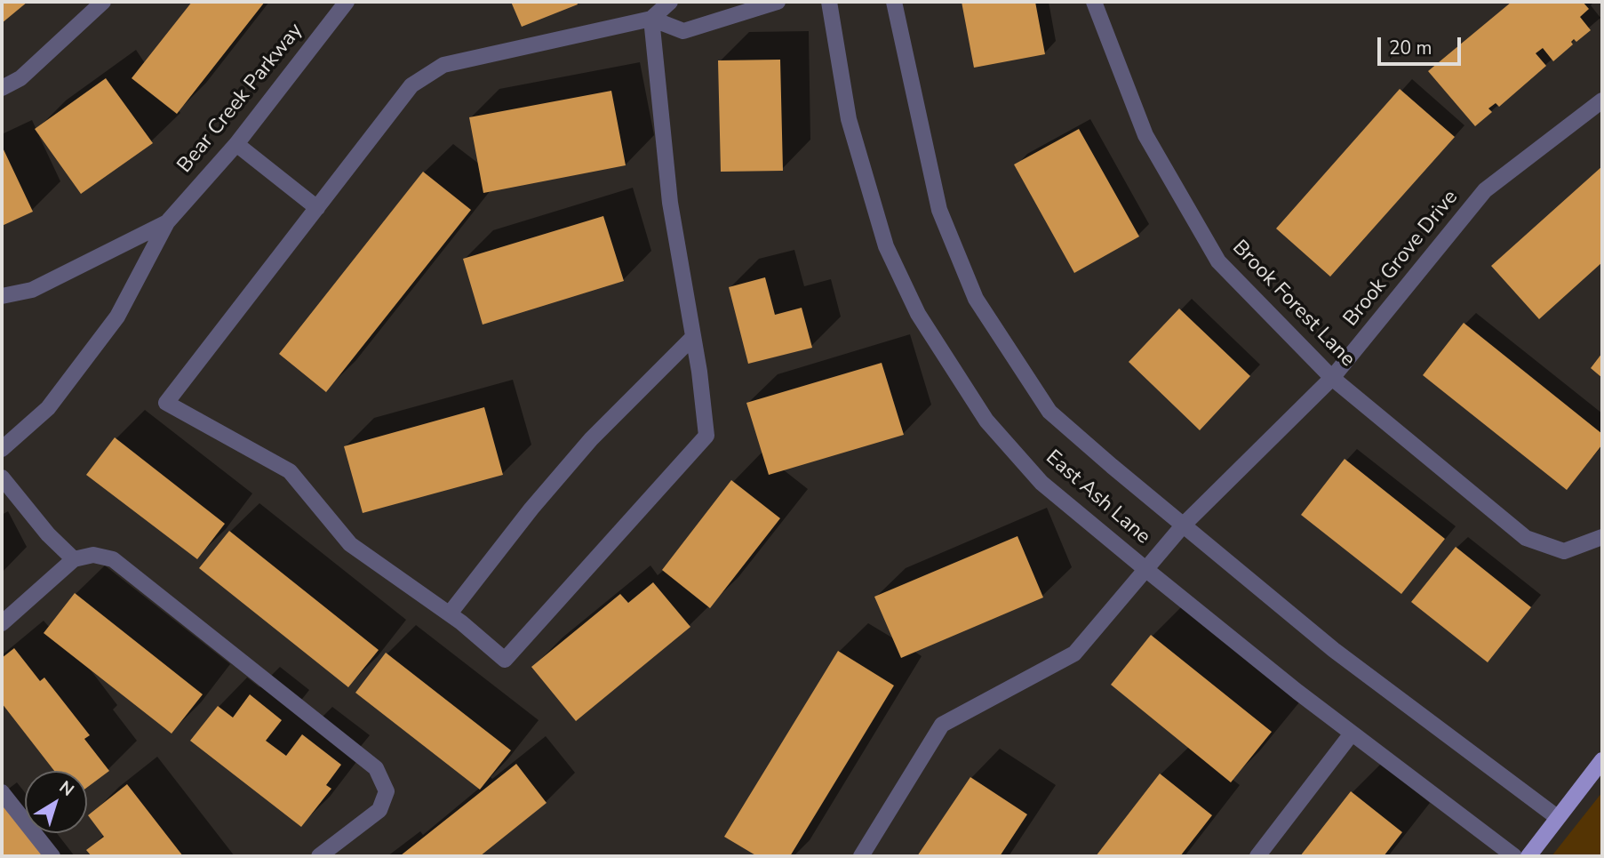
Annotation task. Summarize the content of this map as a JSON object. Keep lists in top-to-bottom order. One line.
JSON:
{"streets":{"street":["Bear Creek Parkway","Brook Grove Drive","Brook Forest Lane","East Ash Lane"]},"crossings":[["Brook Grove Drive","Brook Forest Lane"],["Brook Grove Drive","East Ash Lane"]],"scale_bar":"20 m","north":"top right"}
